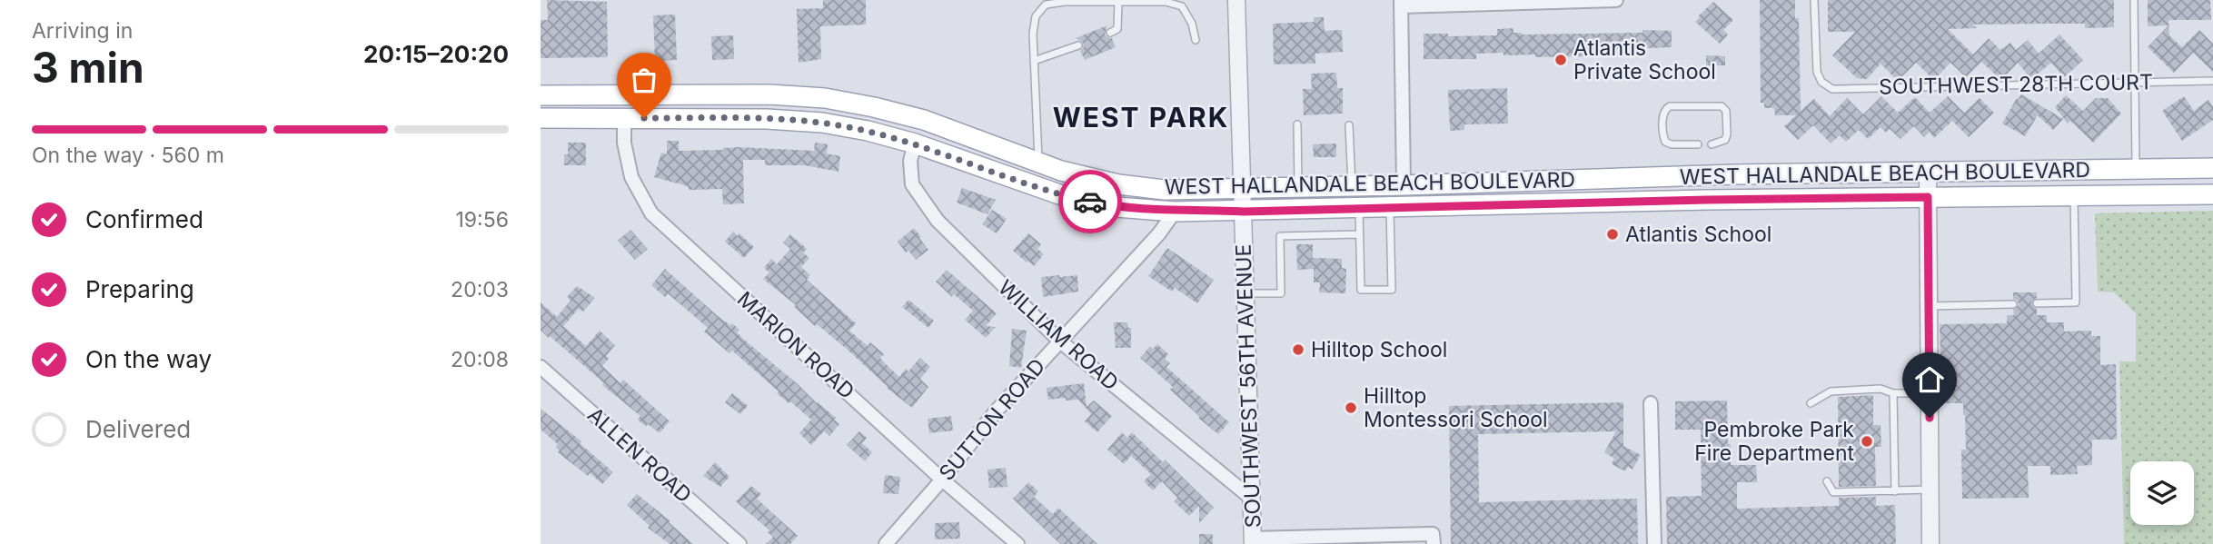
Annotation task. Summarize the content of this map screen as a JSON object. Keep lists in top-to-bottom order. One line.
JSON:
{"streets":{"main road":["WEST HALLANDALE BEACH BOULEVARD"],"street":["WILLIAM ROAD","MARION ROAD","SOUTHWEST 56TH AVENUE","SUTTON ROAD","ALLEN ROAD"],"lane":["SOUTHWEST 28TH COURT"]},"crossings":[["WEST HALLANDALE BEACH BOULEVARD","WILLIAM ROAD"],["WEST HALLANDALE BEACH BOULEVARD","MARION ROAD"],["WEST HALLANDALE BEACH BOULEVARD","SOUTHWEST 56TH AVENUE"],["WEST HALLANDALE BEACH BOULEVARD","SUTTON ROAD"],["WILLIAM ROAD","SOUTHWEST 56TH AVENUE"],["WILLIAM ROAD","SUTTON ROAD"],["MARION ROAD","SUTTON ROAD"]],"districts":["WEST PARK"],"places":["Atlantis Private School","Atlantis School","Hilltop School","Hilltop Montessori School","Pembroke Park Fire Department"],"page":{"heading":["3 min","Arriving in","20:15–20:20"],"bar":"On the way · 560 m","list":[["Confirmed","19:56"],["Preparing","20:03"],["On the way","20:08"],"Delivered"]}}
